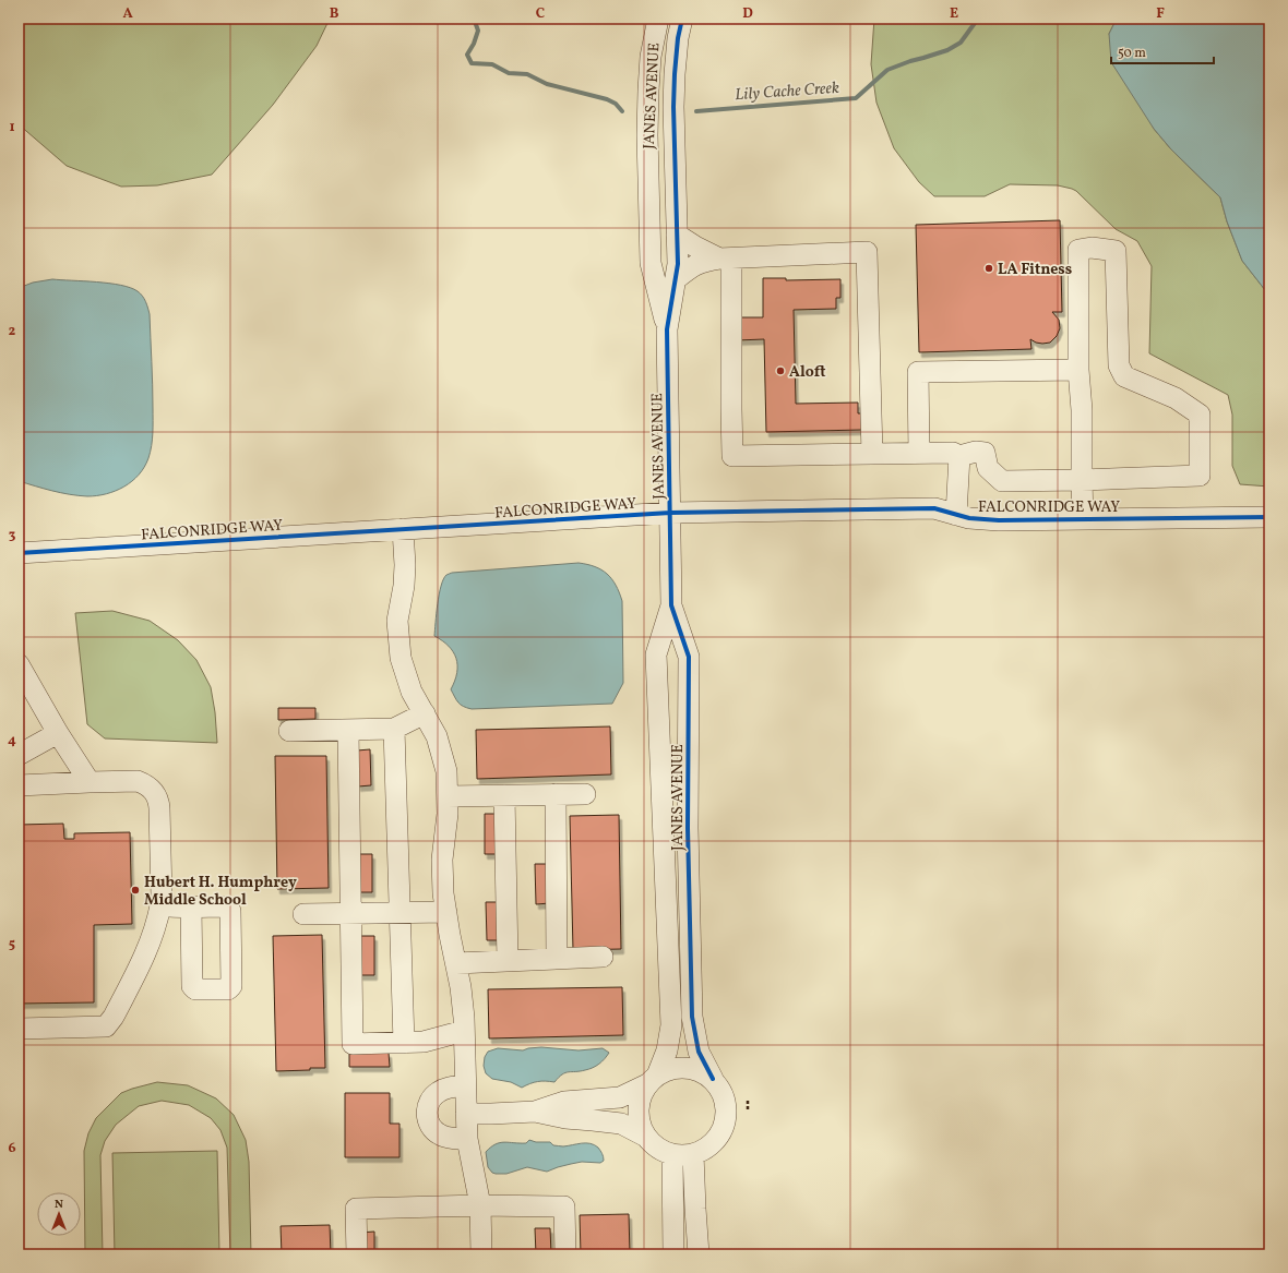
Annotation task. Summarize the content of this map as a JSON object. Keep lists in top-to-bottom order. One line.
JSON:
{"streets":{"street":["JANES AVENUE","FALCONRIDGE WAY"]},"crossings":[["JANES AVENUE","FALCONRIDGE WAY"]],"water":["Lily Cache Creek"],"places":["LA Fitness","Aloft","Hubert H. Humphrey Middle School"],"scale_bar":"50 m","north":"top","grid":{"columns":["A","B","C","D","E","F"],"rows":["1","2","3","4","5","6"]}}
